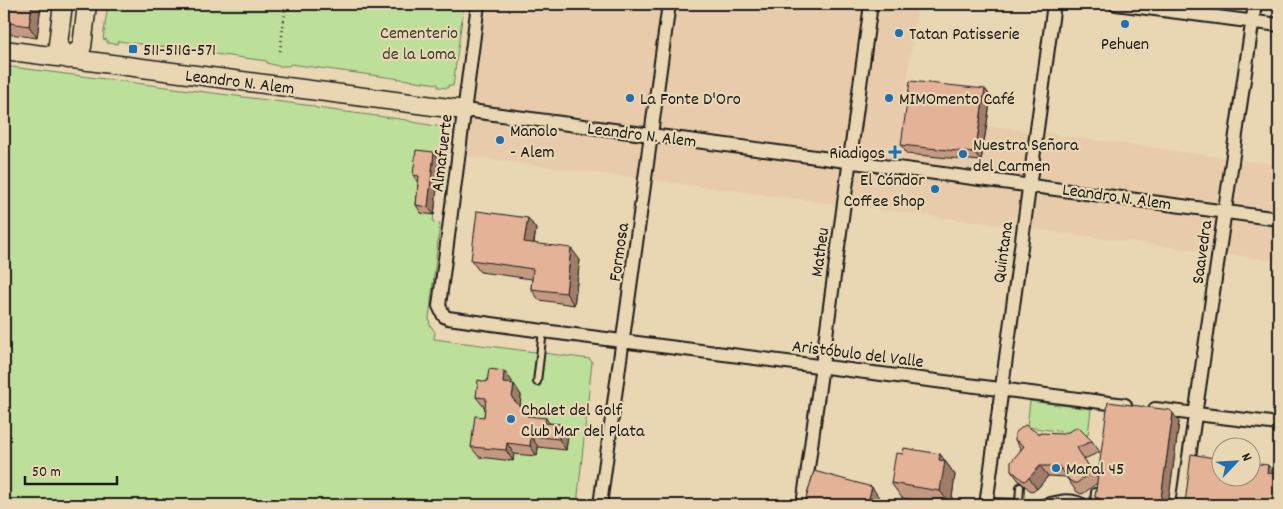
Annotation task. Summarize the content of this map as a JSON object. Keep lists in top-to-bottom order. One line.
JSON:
{"streets":{"street":["Leandro N. Alem","Almafuerte","Formosa","Matheu","Quintana","Saavedra","Aristóbulo del Valle"]},"crossings":[["Leandro N. Alem","Almafuerte"],["Leandro N. Alem","Formosa"],["Leandro N. Alem","Matheu"],["Leandro N. Alem","Quintana"],["Leandro N. Alem","Saavedra"],["Almafuerte","Aristóbulo del Valle"],["Formosa","Aristóbulo del Valle"],["Matheu","Aristóbulo del Valle"],["Quintana","Aristóbulo del Valle"],["Saavedra","Aristóbulo del Valle"]],"parks":["Cementerio de la Loma"],"places":{"other":["Pehuen","Tatan Patisserie","La Fonte D'Oro","MIMOmento Café","Manolo - Alem","Nuestra Señora del Carmen","El Cóndor Coffee Shop","Chalet del Golf Club Mar del Plata","Maral 45"],"transit":["511-511G-571"],"health":["Riadigos"]},"scale_bar":"50 m","north":"top right"}
